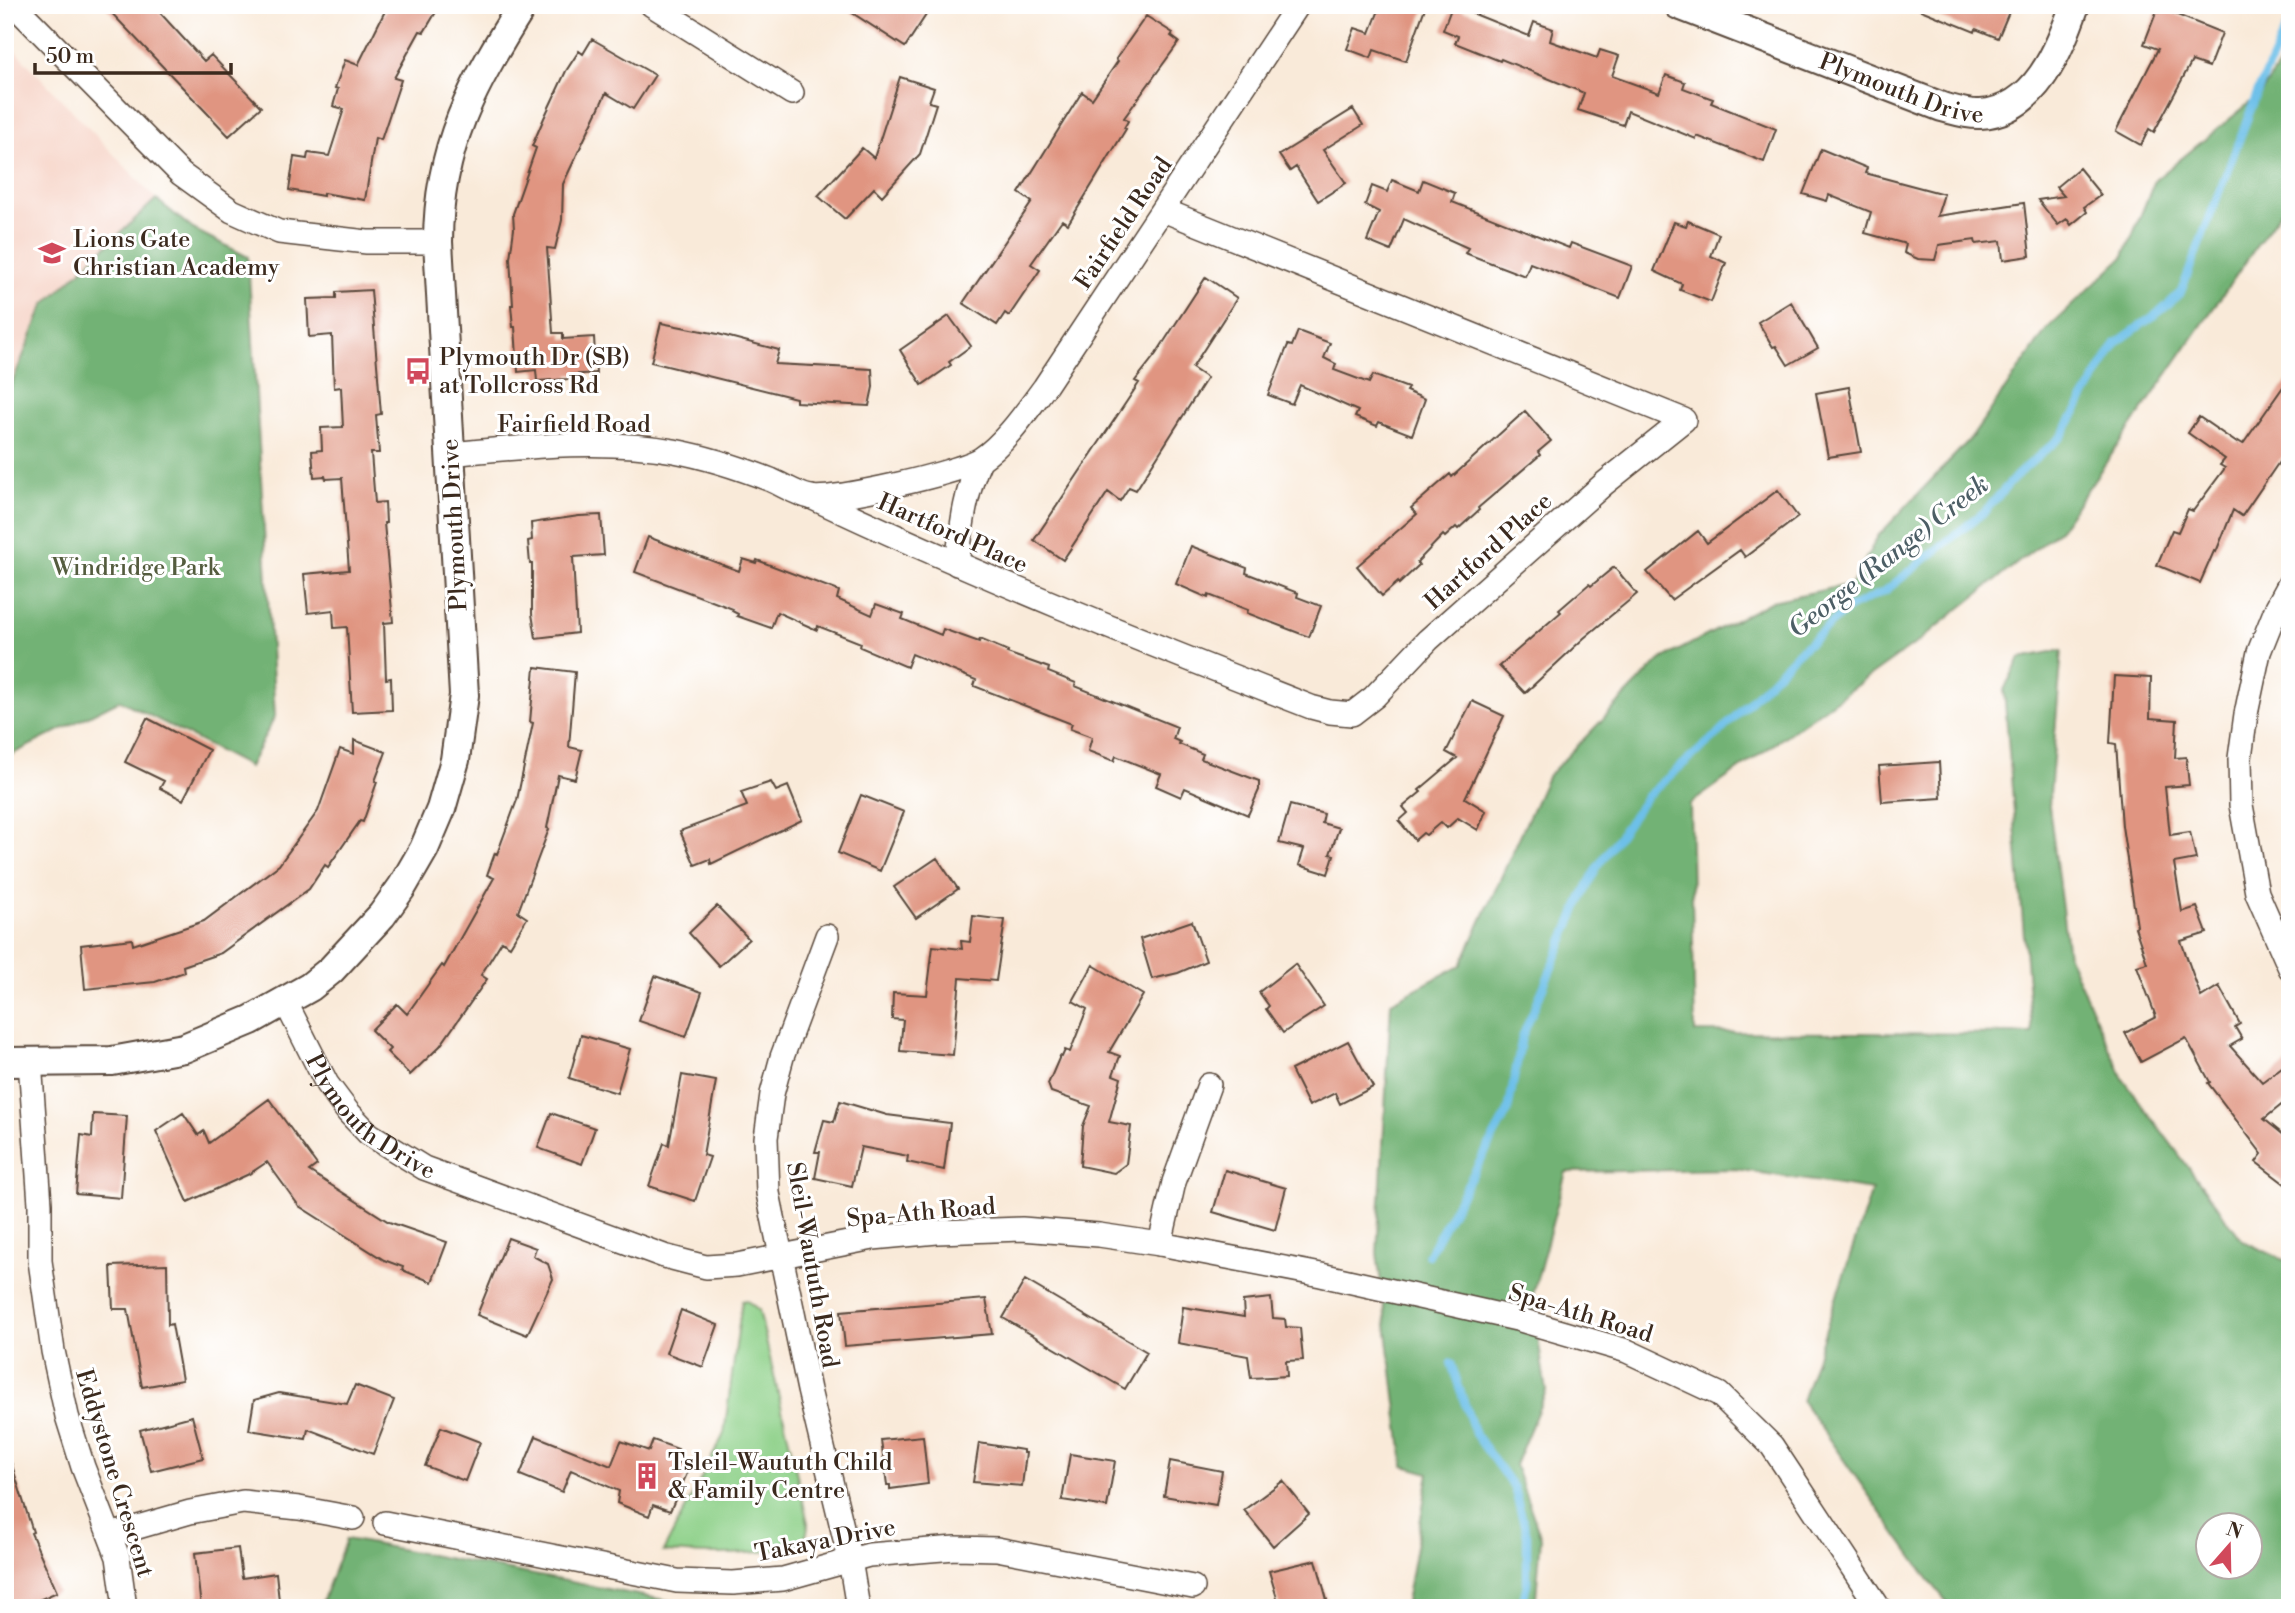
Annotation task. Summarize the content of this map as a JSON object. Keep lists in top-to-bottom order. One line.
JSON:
{"streets":{"street":["Plymouth Drive","Fairfield Road","Hartford Place","Spa-Ath Road","Sleil-Waututh Road","Eddystone Crescent","Takaya Drive"]},"crossings":[["Plymouth Drive","Fairfield Road"],["Plymouth Drive","Spa-Ath Road"],["Plymouth Drive","Eddystone Crescent"],["Fairfield Road","Hartford Place"],["Spa-Ath Road","Sleil-Waututh Road"],["Sleil-Waututh Road","Takaya Drive"]],"water":["George (Range) Creek"],"parks":["Windridge Park"],"places":{"school or university":["Lions Gate Christian Academy"],"bus stop":["Plymouth Dr (SB) at Tollcross Rd"],"building":["Tsleil-Waututh Child & Family Centre"]},"scale_bar":"50 m","north":"top"}
